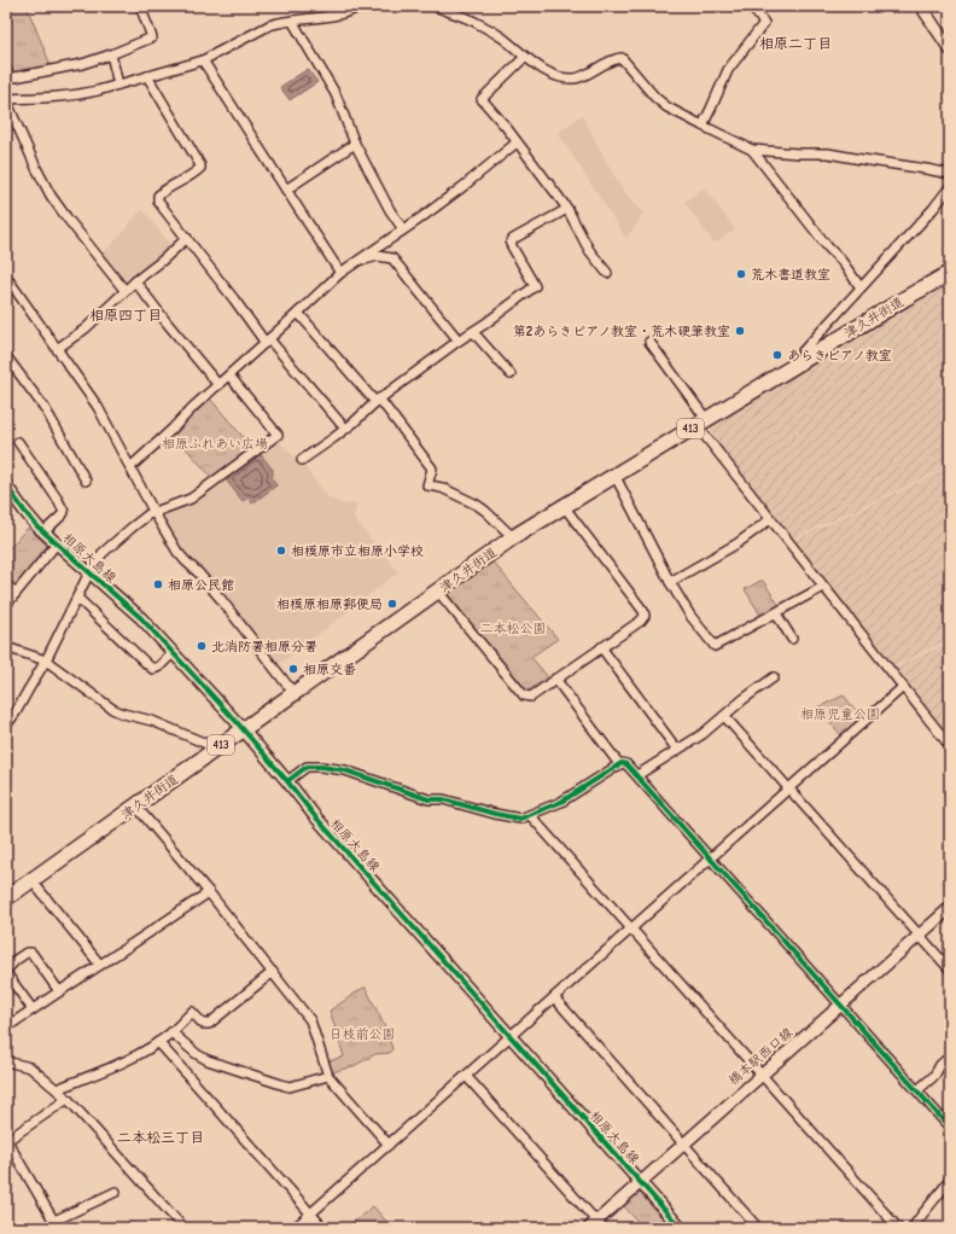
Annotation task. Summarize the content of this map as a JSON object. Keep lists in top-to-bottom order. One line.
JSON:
{"streets":{"highway":["津久井街道","413"],"street":["相原大島線","橋本駅西口線"]},"crossings":[["津久井街道","相原大島線"],["相原大島線","橋本駅西口線"]],"districts":["相原二丁目","相原四丁目","二本松三丁目"],"parks":["相原ふれあい広場","二本松公園","相原児童公園","日枝前公園"],"places":["荒木書道教室","第2あらきピアノ教室・荒木硬筆教室","あらきピアノ教室","相模原市立相原小学校","相原公民館","相模原相原郵便局","北消防署相原分署","相原交番"]}
